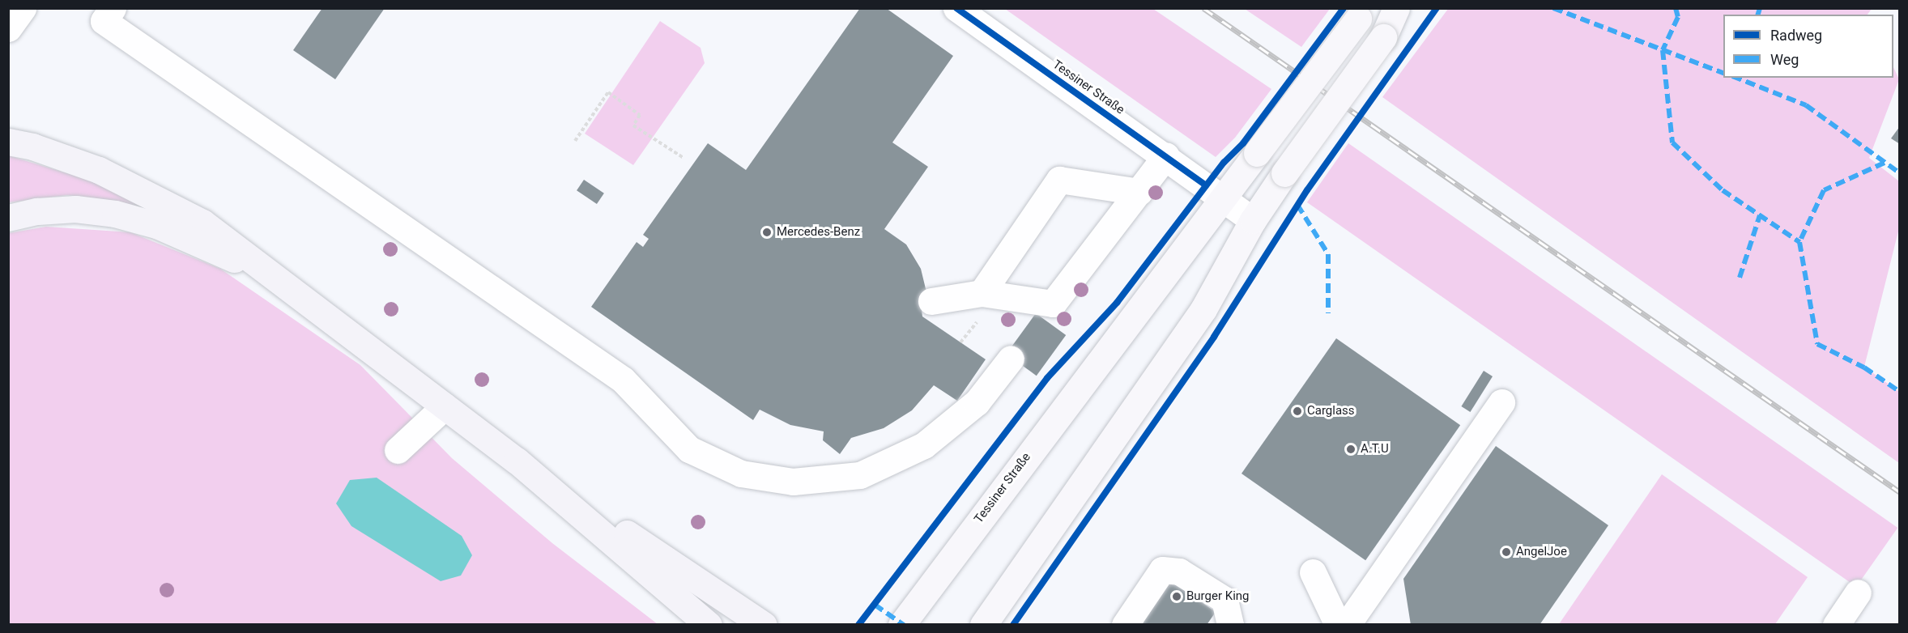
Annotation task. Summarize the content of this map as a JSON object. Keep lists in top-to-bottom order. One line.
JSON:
{"streets":{"main road":["Tessiner Straße"]},"places":["Mercedes-Benz","Carglass","A.T.U","AngelJoe","Burger King"],"legend":["Radweg","Weg"]}
